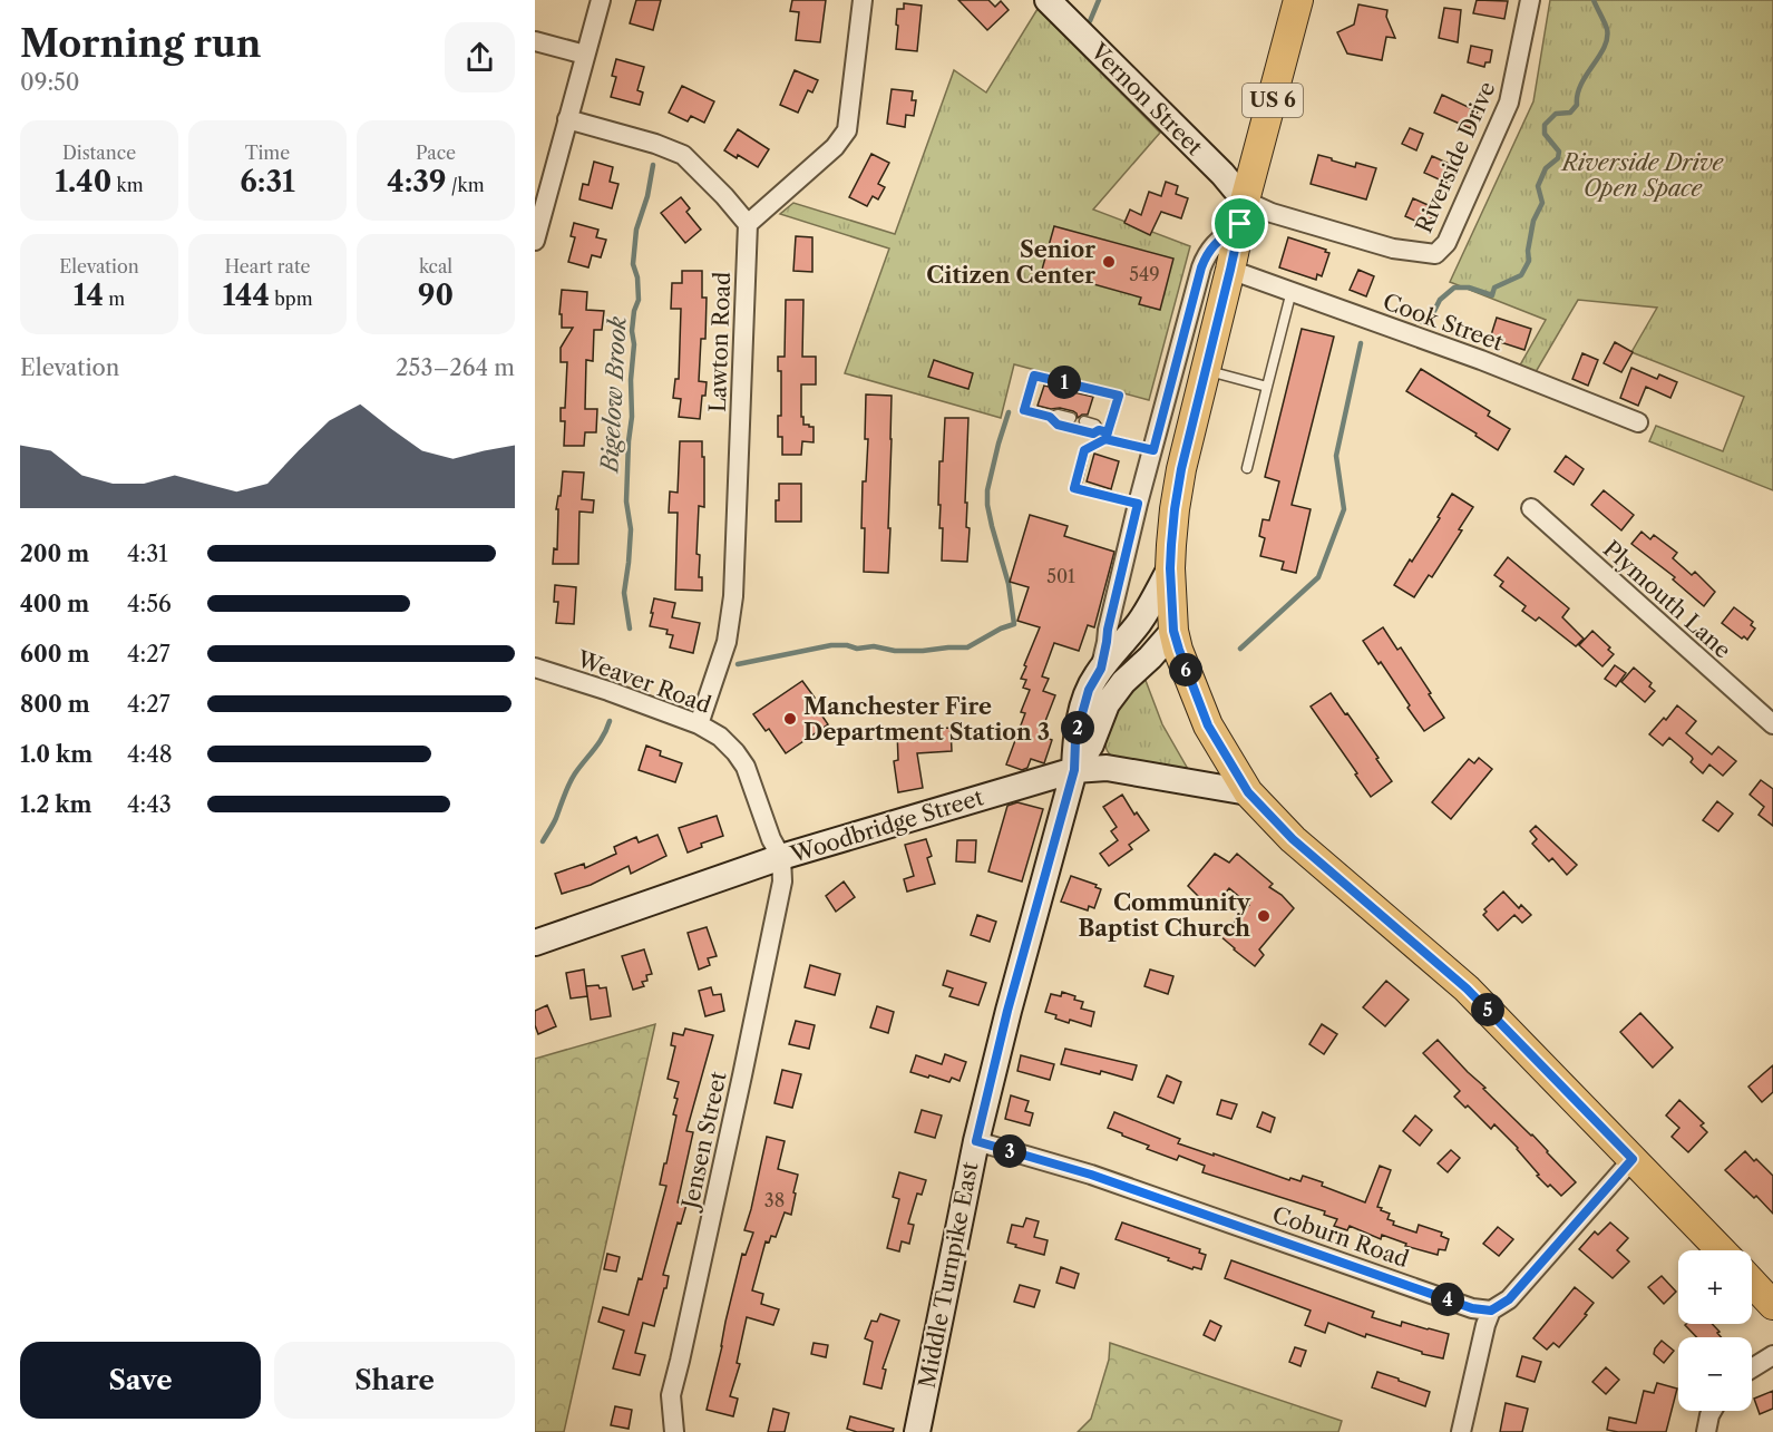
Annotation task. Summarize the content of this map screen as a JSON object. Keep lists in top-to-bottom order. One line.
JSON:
{"streets":{"main road":["Vernon Street","US 6","Woodbridge Street","Middle Turnpike East"],"street":["Riverside Drive","Cook Street","Lawton Road","Plymouth Lane","Weaver Road","Jensen Street","Coburn Road"]},"crossings":[["Vernon Street","Riverside Drive"],["Vernon Street","Middle Turnpike East"],["US 6","Woodbridge Street"],["US 6","Middle Turnpike East"],["Riverside Drive","Middle Turnpike East"],["Cook Street","Middle Turnpike East"],["Lawton Road","Weaver Road"],["Weaver Road","Woodbridge Street"],["Weaver Road","Jensen Street"],["Woodbridge Street","Jensen Street"],["Woodbridge Street","Middle Turnpike East"],["Coburn Road","Middle Turnpike East"]],"water":["Bigelow Brook"],"parks":["Riverside Drive Open Space"],"places":["Senior Citizen Center","Manchester Fire Department Station 3","Community Baptist Church"],"house_numbers":["549","501","38"],"page":{"heading":["Morning run","09:50"],"stats":[["Distance","1.40 km"],["Time","6:31"],["Pace","4:39 /km"],["Elevation","14 m"],["Heart rate","144 bpm"],["kcal","90"]],"chart":["Elevation","253–264 m"],"pins":["1","6","2","5","3","4"],"list":[{"name":"200 m","note":"4:31"},{"name":"400 m","note":"4:56"},{"name":"600 m","note":"4:27"},{"name":"800 m","note":"4:27"},{"name":"1.0 km","note":"4:48"},{"name":"1.2 km","note":"4:43"}],"map_buttons":["+","−"],"buttons":["Save","Share"]}}
